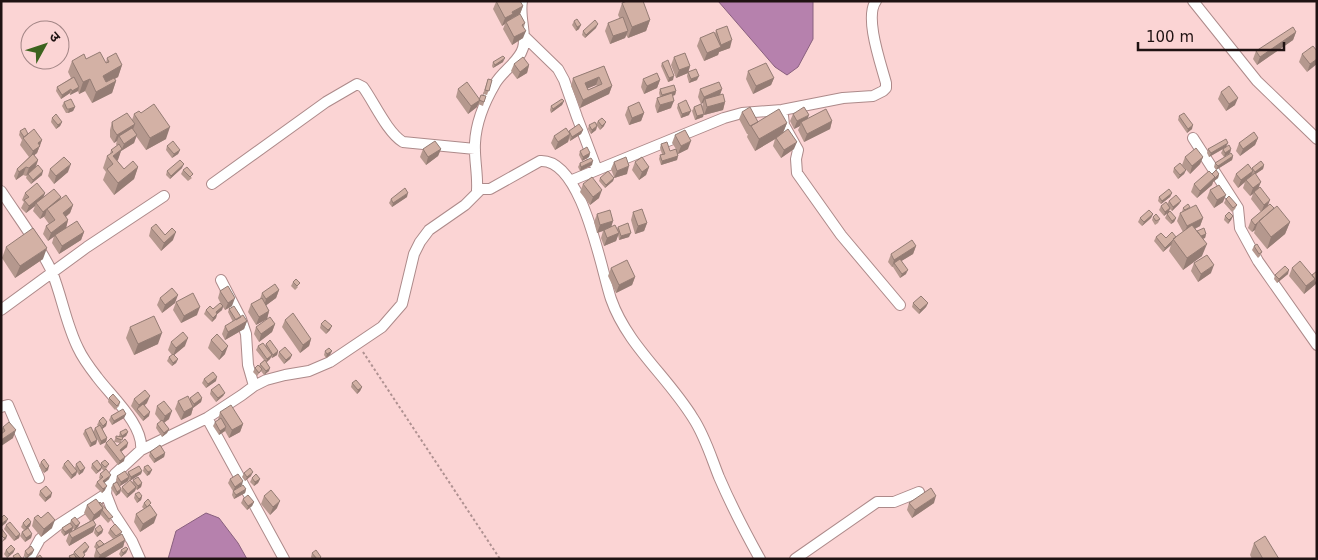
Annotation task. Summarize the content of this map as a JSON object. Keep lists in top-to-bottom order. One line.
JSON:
{"scale_bar":"100 m","north":"top right"}
